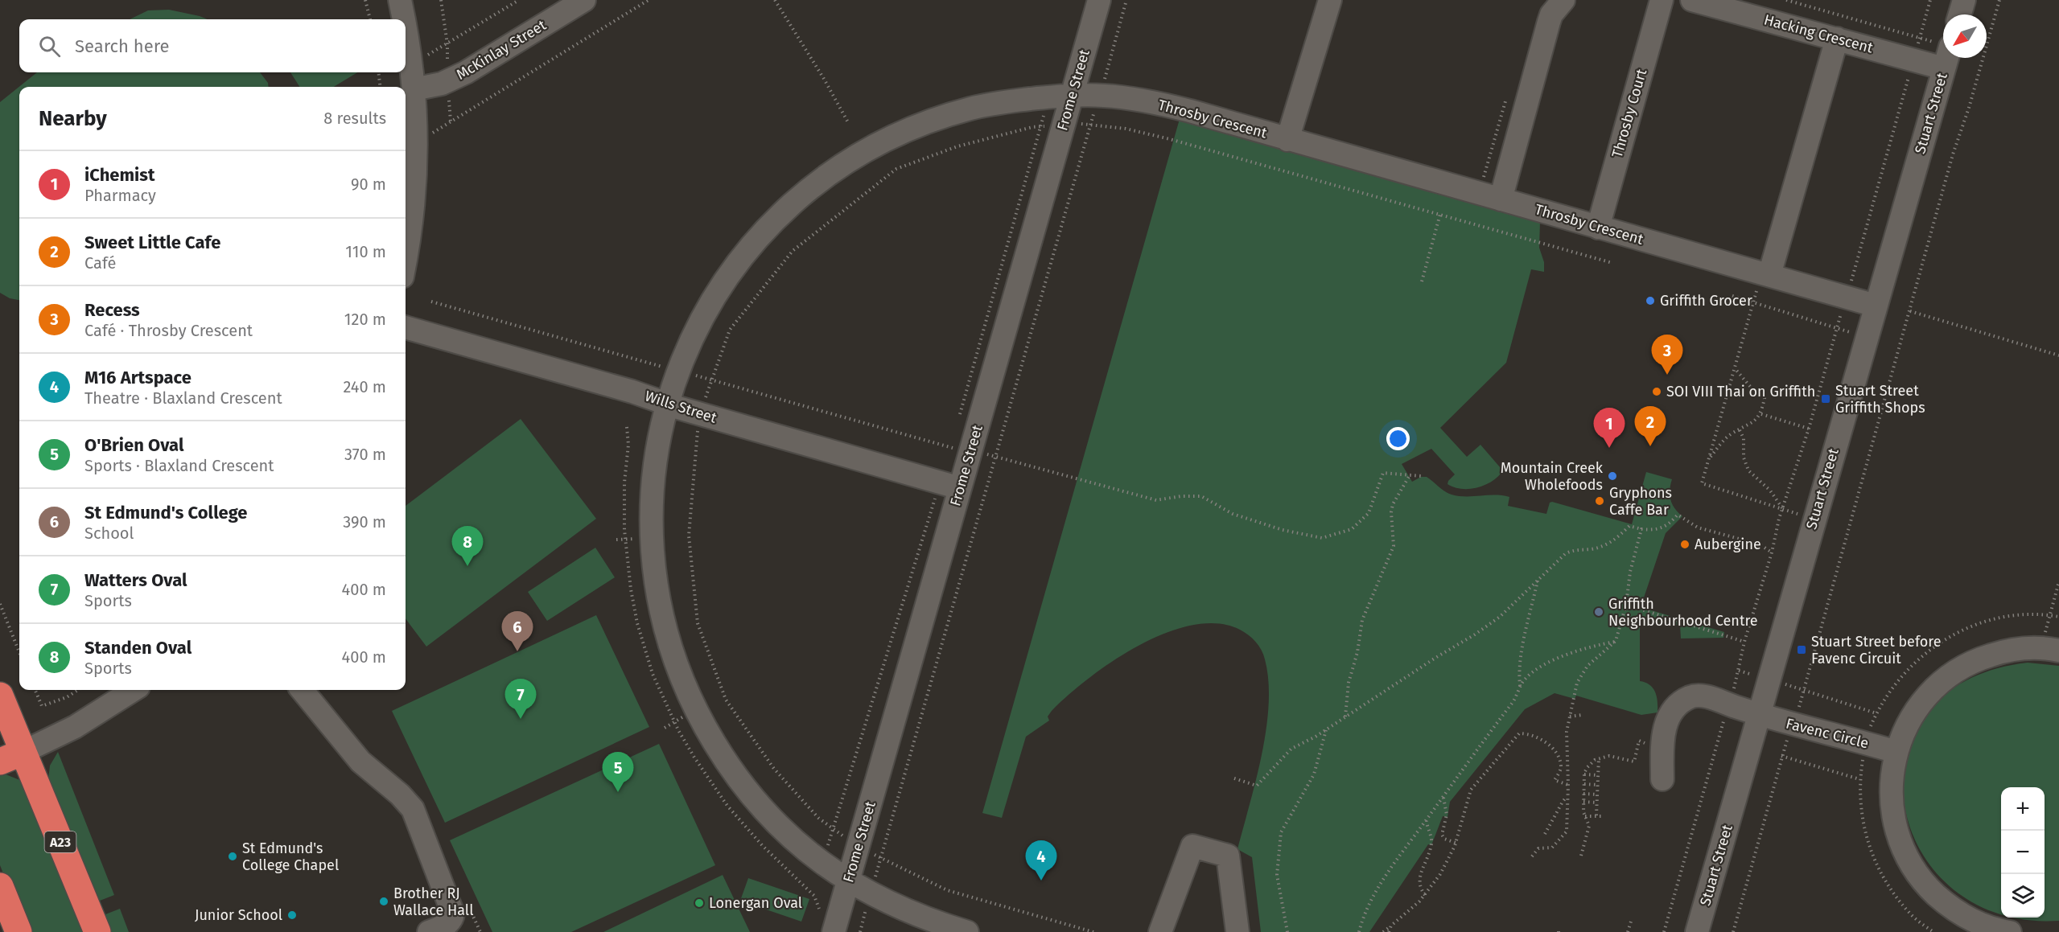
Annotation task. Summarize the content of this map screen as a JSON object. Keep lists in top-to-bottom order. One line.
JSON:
{"streets":{"highway":["A23"],"street":["Hacking Crescent","McKinlay Street","Frome Street","Throsby Court","Stuart Street","Throsby Crescent","Wills Street","Favenc Circle"]},"crossings":[["Hacking Crescent","Stuart Street"],["Frome Street","Throsby Crescent"],["Frome Street","Wills Street"],["Throsby Court","Throsby Crescent"],["Stuart Street","Throsby Crescent"],["Stuart Street","Favenc Circle"],["Throsby Crescent","Wills Street"]],"places":{"other":["Griffith Grocer","SOI VIII Thai on Griffith","Mountain Creek Wholefoods","Gryphons Caffe Bar","Aubergine","Griffith Neighbourhood Centre","St Edmund's College Chapel","Brother RJ Wallace Hall","Lonergan Oval","Junior School"],"transit":["Stuart Street Griffith Shops","Stuart Street before Favenc Circuit"]},"north":"bottom left","page":{"search":"Search here","heading":["Nearby","8 results"],"list":[{"mark":"1","name":"iChemist","note":"Pharmacy","value":"90 m"},{"mark":"2","name":"Sweet Little Cafe","note":"Café","value":"110 m"},{"mark":"3","name":"Recess","note":"Café · Throsby Crescent","value":"120 m"},{"mark":"4","name":"M16 Artspace","note":"Theatre · Blaxland Crescent","value":"240 m"},{"mark":"5","name":"O'Brien Oval","note":"Sports · Blaxland Crescent","value":"370 m"},{"mark":"6","name":"St Edmund's College","note":"School","value":"390 m"},{"mark":"7","name":"Watters Oval","note":"Sports","value":"400 m"},{"mark":"8","name":"Standen Oval","note":"Sports","value":"400 m"}],"pins":["3","2","1","8","6","7","5","4"],"map_buttons":["+","−"]}}
